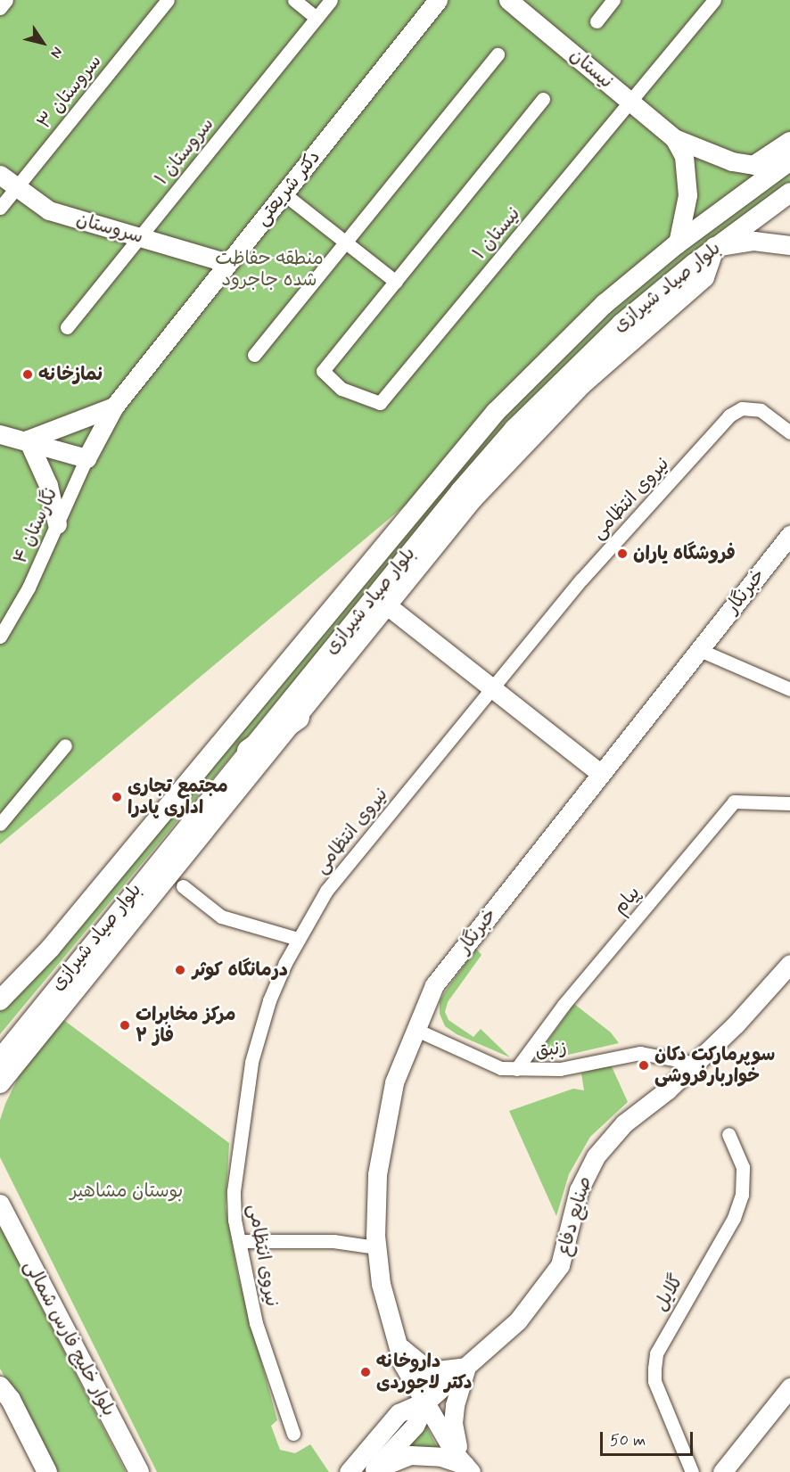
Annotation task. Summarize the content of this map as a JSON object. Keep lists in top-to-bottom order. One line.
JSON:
{"streets":{"main road":["بلوار صیاد شیرازی","بلوار خلیج فارس شمالی"],"street":["نیستان","سروستان ۳","سروستان ۱","دکتر شریعتی","سروستان","نیستان ۱","نیروی انتظامی","نگارستان ۴","خبرنگار","پیام","زنبق","صنایع دفاع","گلایل"]},"crossings":[["نیستان","نیستان ۱"],["سروستان ۳","سروستان"],["سروستان ۱","سروستان"],["دکتر شریعتی","سروستان"],["دکتر شریعتی","نگارستان ۴"],["خبرنگار","زنبق"],["خبرنگار","صنایع دفاع"],["پیام","زنبق"],["زنبق","صنایع دفاع"]],"parks":["منطقه حفاظت شده جاجرود","بوستان مشاهیر"],"places":["نمازخانه","فروشگاه یاران","مجتمع تجاری اداری پادرا","درمانگاه کوثر","مرکز مخابرات فاز ۲","سوپرمارکت دکان خواربارفروشی","داروخانه دکتر لاجوردی"],"scale_bar":"50 m","north":"bottom right"}
